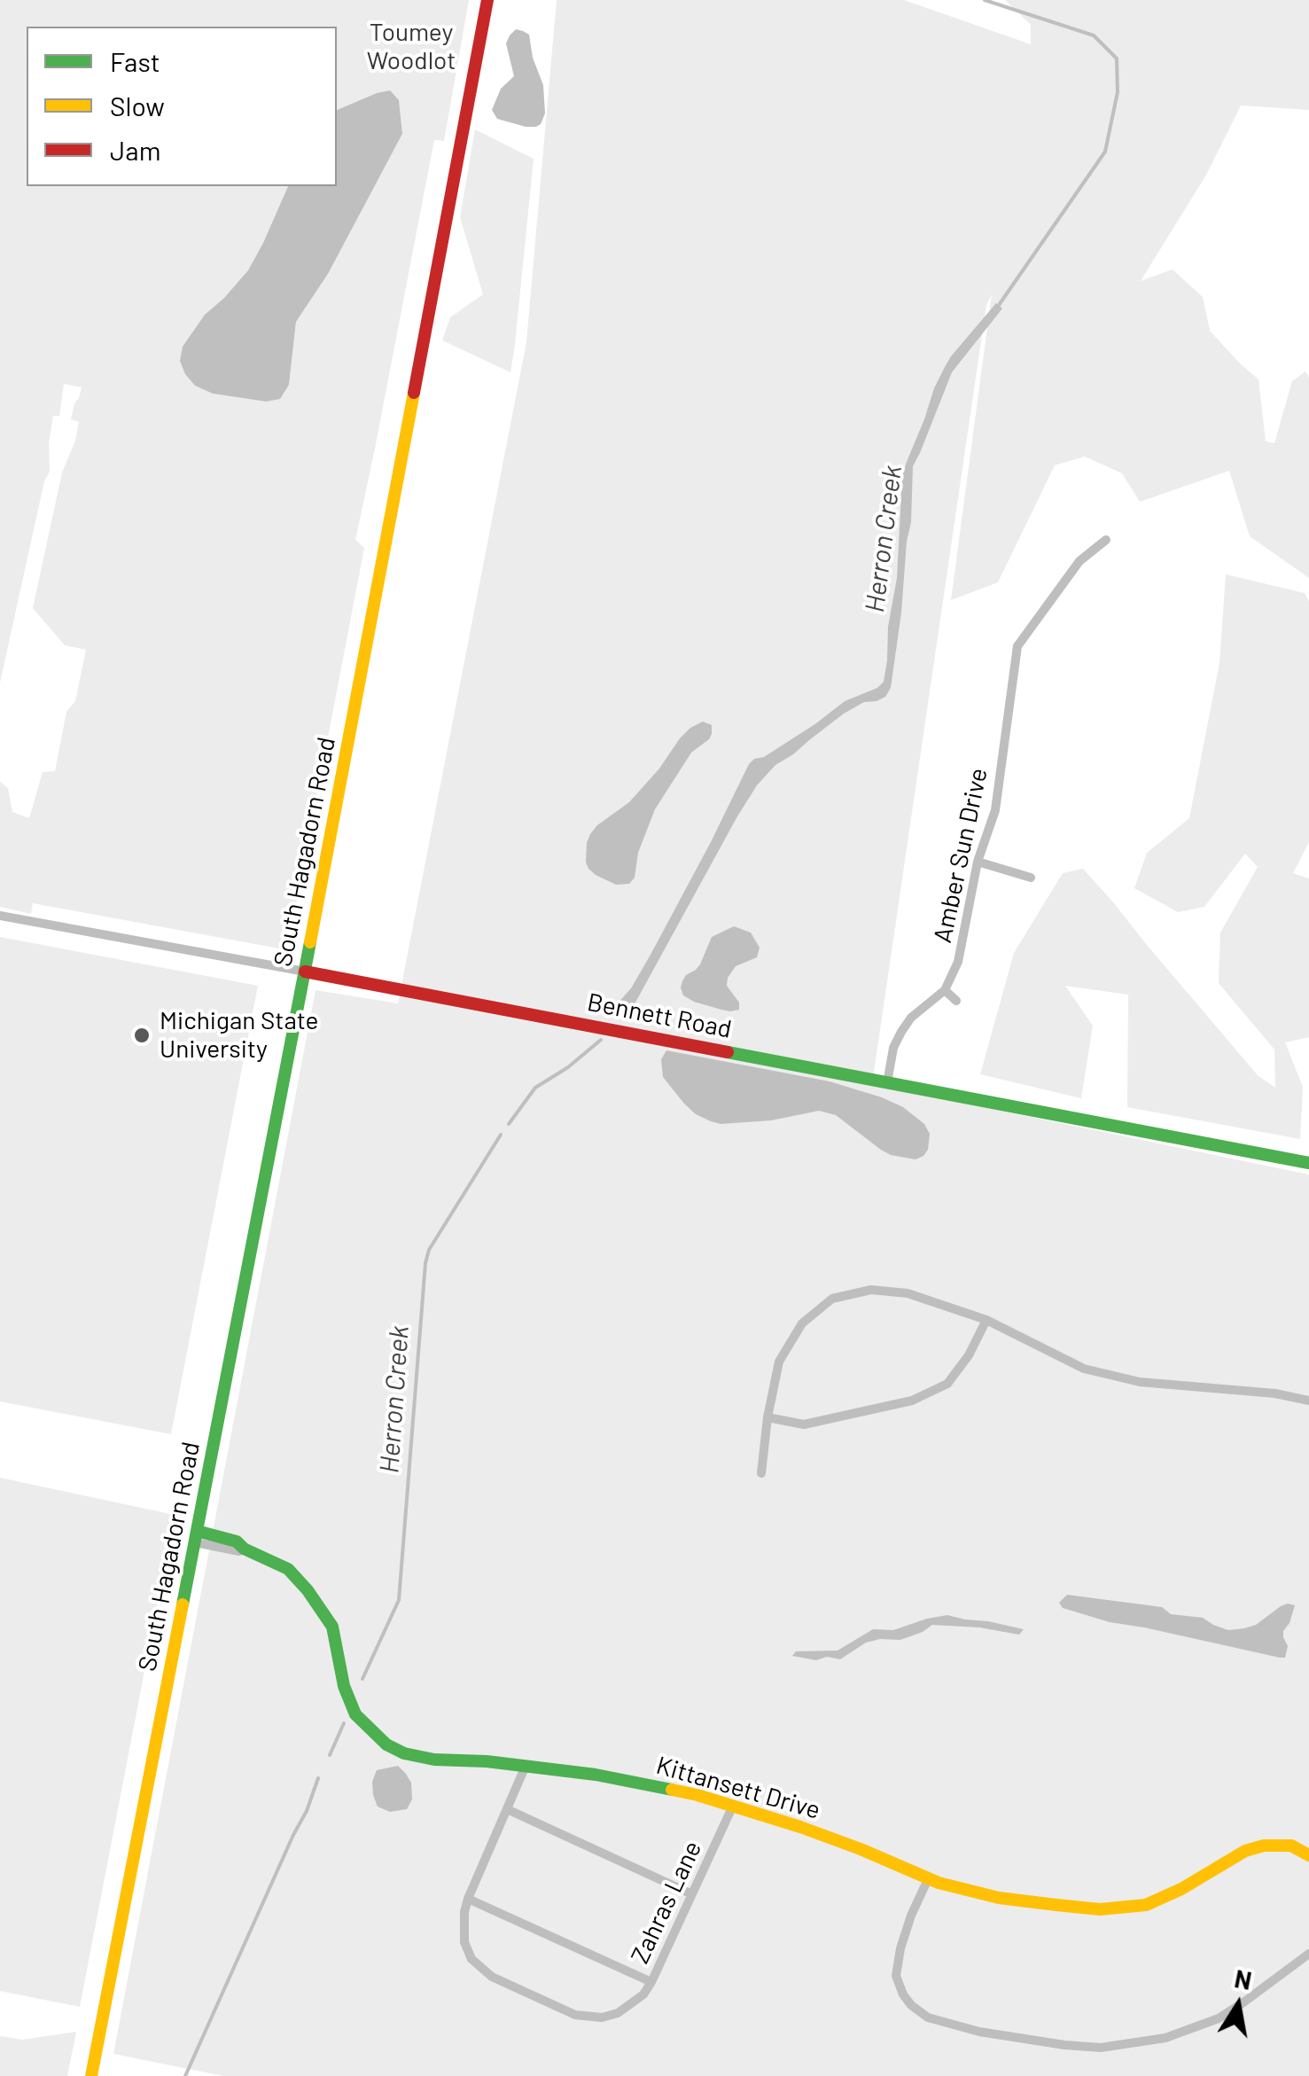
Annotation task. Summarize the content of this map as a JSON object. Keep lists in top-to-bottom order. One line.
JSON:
{"streets":{"street":["South Hagadorn Road","Amber Sun Drive","Bennett Road","Kittansett Drive","Zahras Lane"]},"crossings":[["South Hagadorn Road","Bennett Road"],["South Hagadorn Road","Kittansett Drive"],["Amber Sun Drive","Bennett Road"],["Kittansett Drive","Zahras Lane"]],"water":["Herron Creek"],"parks":["Toumey Woodlot"],"places":["Michigan State University"],"legend":["Fast","Slow","Jam"],"north":"top"}
